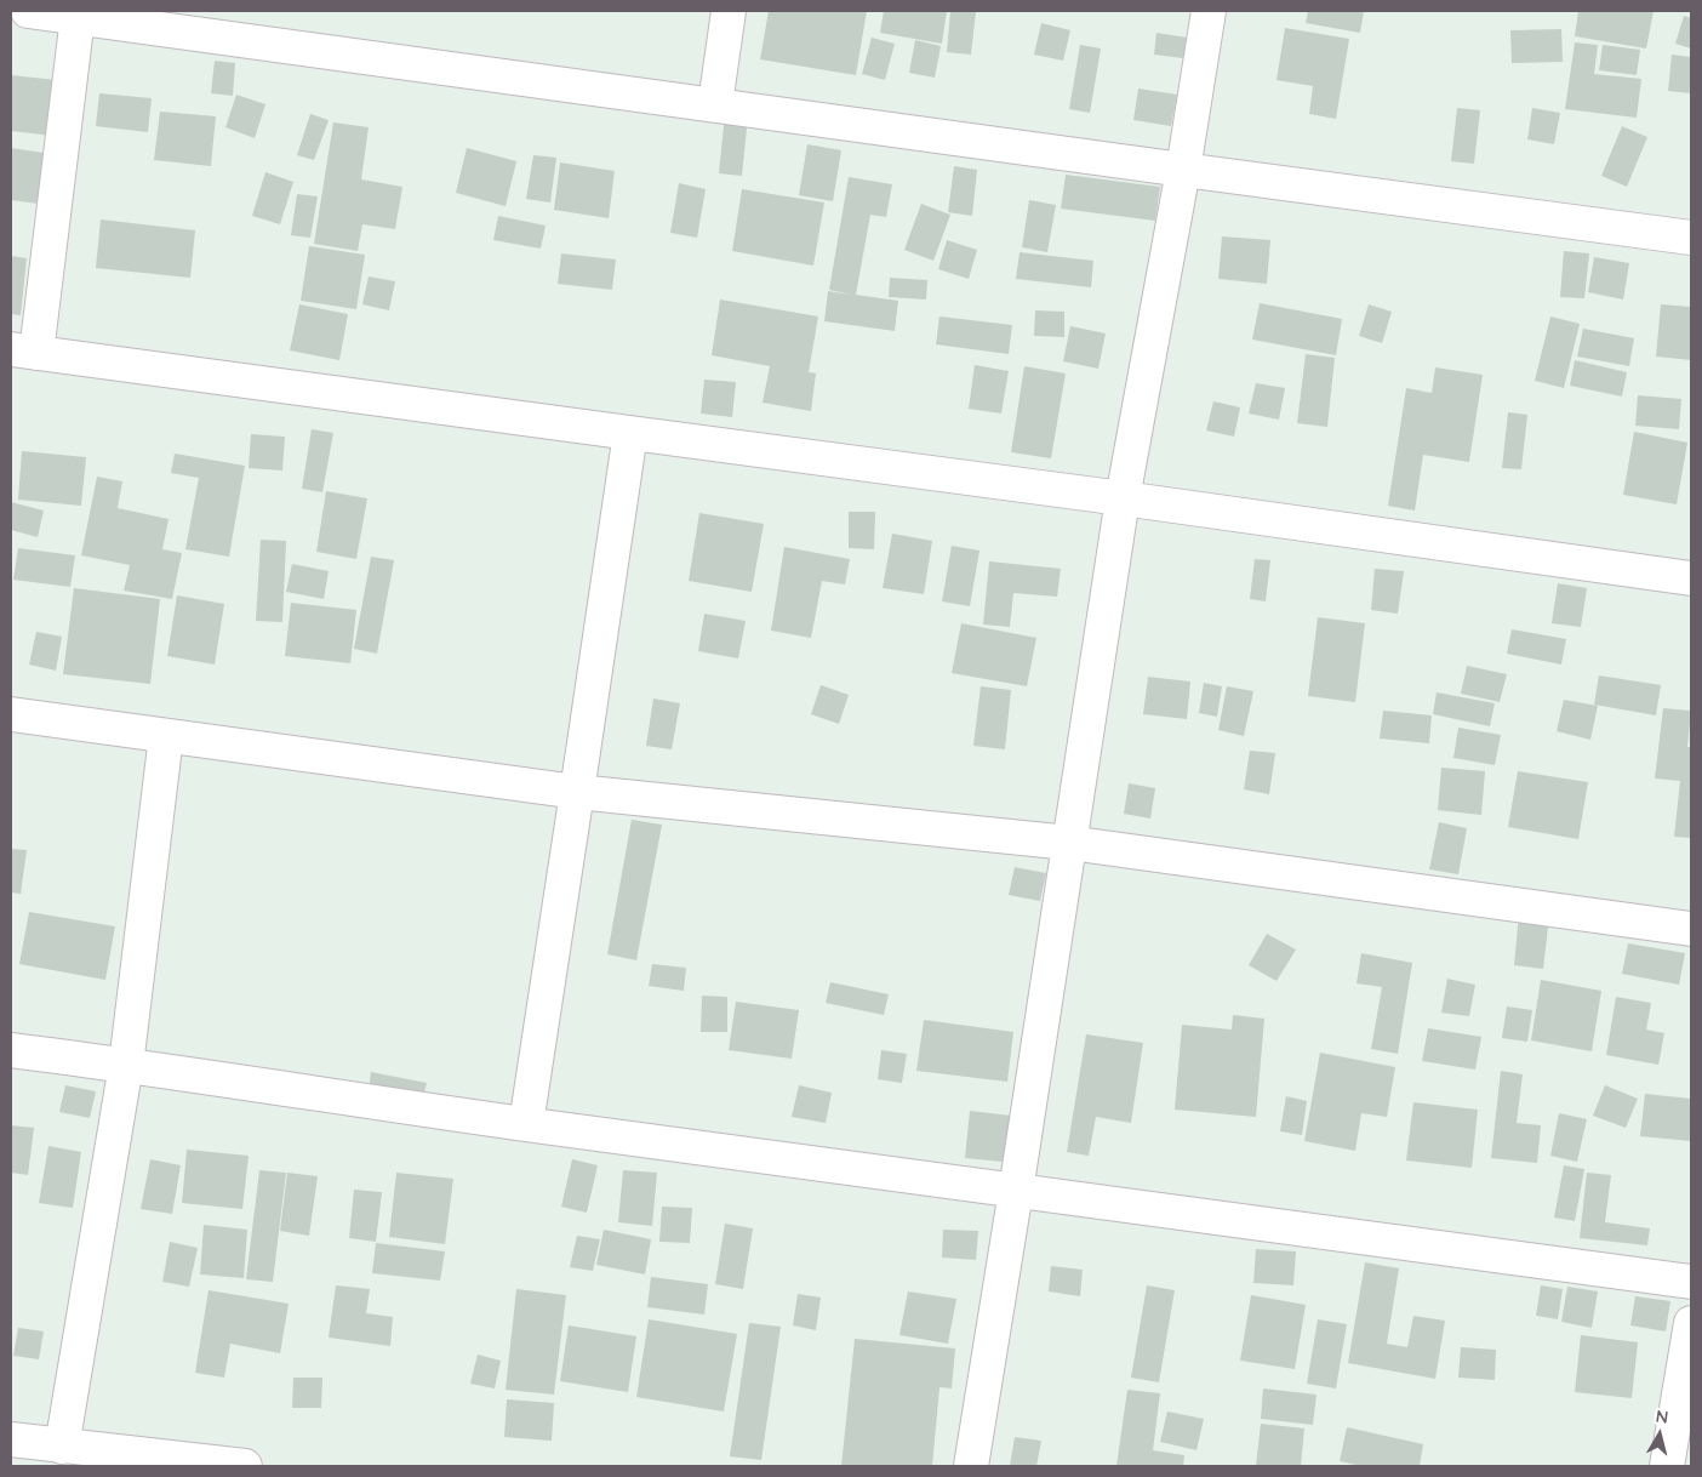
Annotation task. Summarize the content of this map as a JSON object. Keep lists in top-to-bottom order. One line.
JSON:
{"north":"top"}
